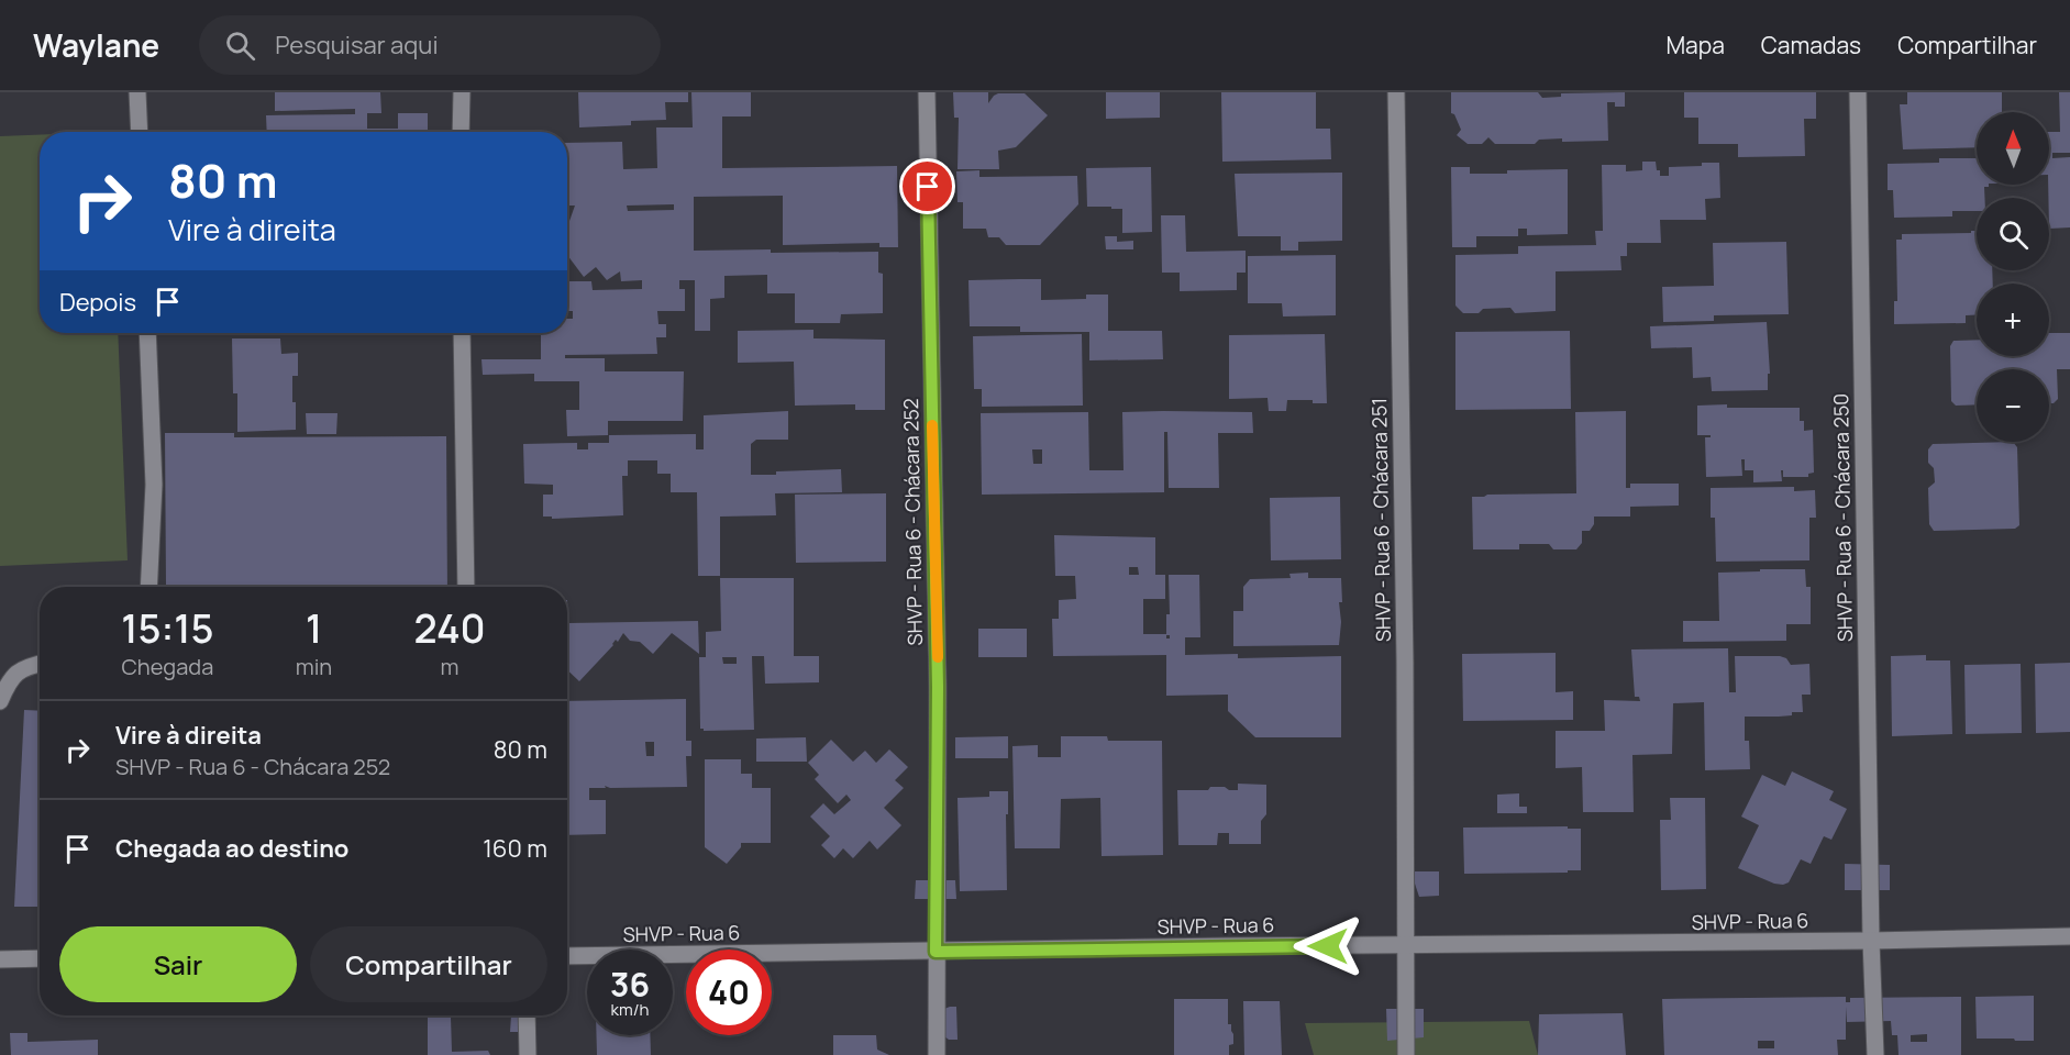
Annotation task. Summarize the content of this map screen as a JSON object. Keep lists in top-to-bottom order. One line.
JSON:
{"streets":{"street":["SHVP - Rua 6 - Chácara 250","SHVP - Rua 6 - Chácara 251","SHVP - Rua 6 - Chácara 252","SHVP - Rua 6"]},"crossings":[["SHVP - Rua 6 - Chácara 250","SHVP - Rua 6"],["SHVP - Rua 6 - Chácara 251","SHVP - Rua 6"],["SHVP - Rua 6 - Chácara 252","SHVP - Rua 6"]],"north":"top","page":{"header":"Waylane","search":"Pesquisar aqui","nav":["Mapa","Camadas","Compartilhar"],"map_buttons":["+","−"],"turn":["80 m","Vire à direita"],"then":"Depois","eta":["15:15","Chegada","1","min","240","m"],"list":[{"name":"Vire à direita","note":"SHVP - Rua 6 - Chácara 252","value":"80 m"},{"name":"Chegada ao destino","value":"160 m"}],"buttons":["Sair","Compartilhar"],"speed":"36 km/h","limit":"40"}}
